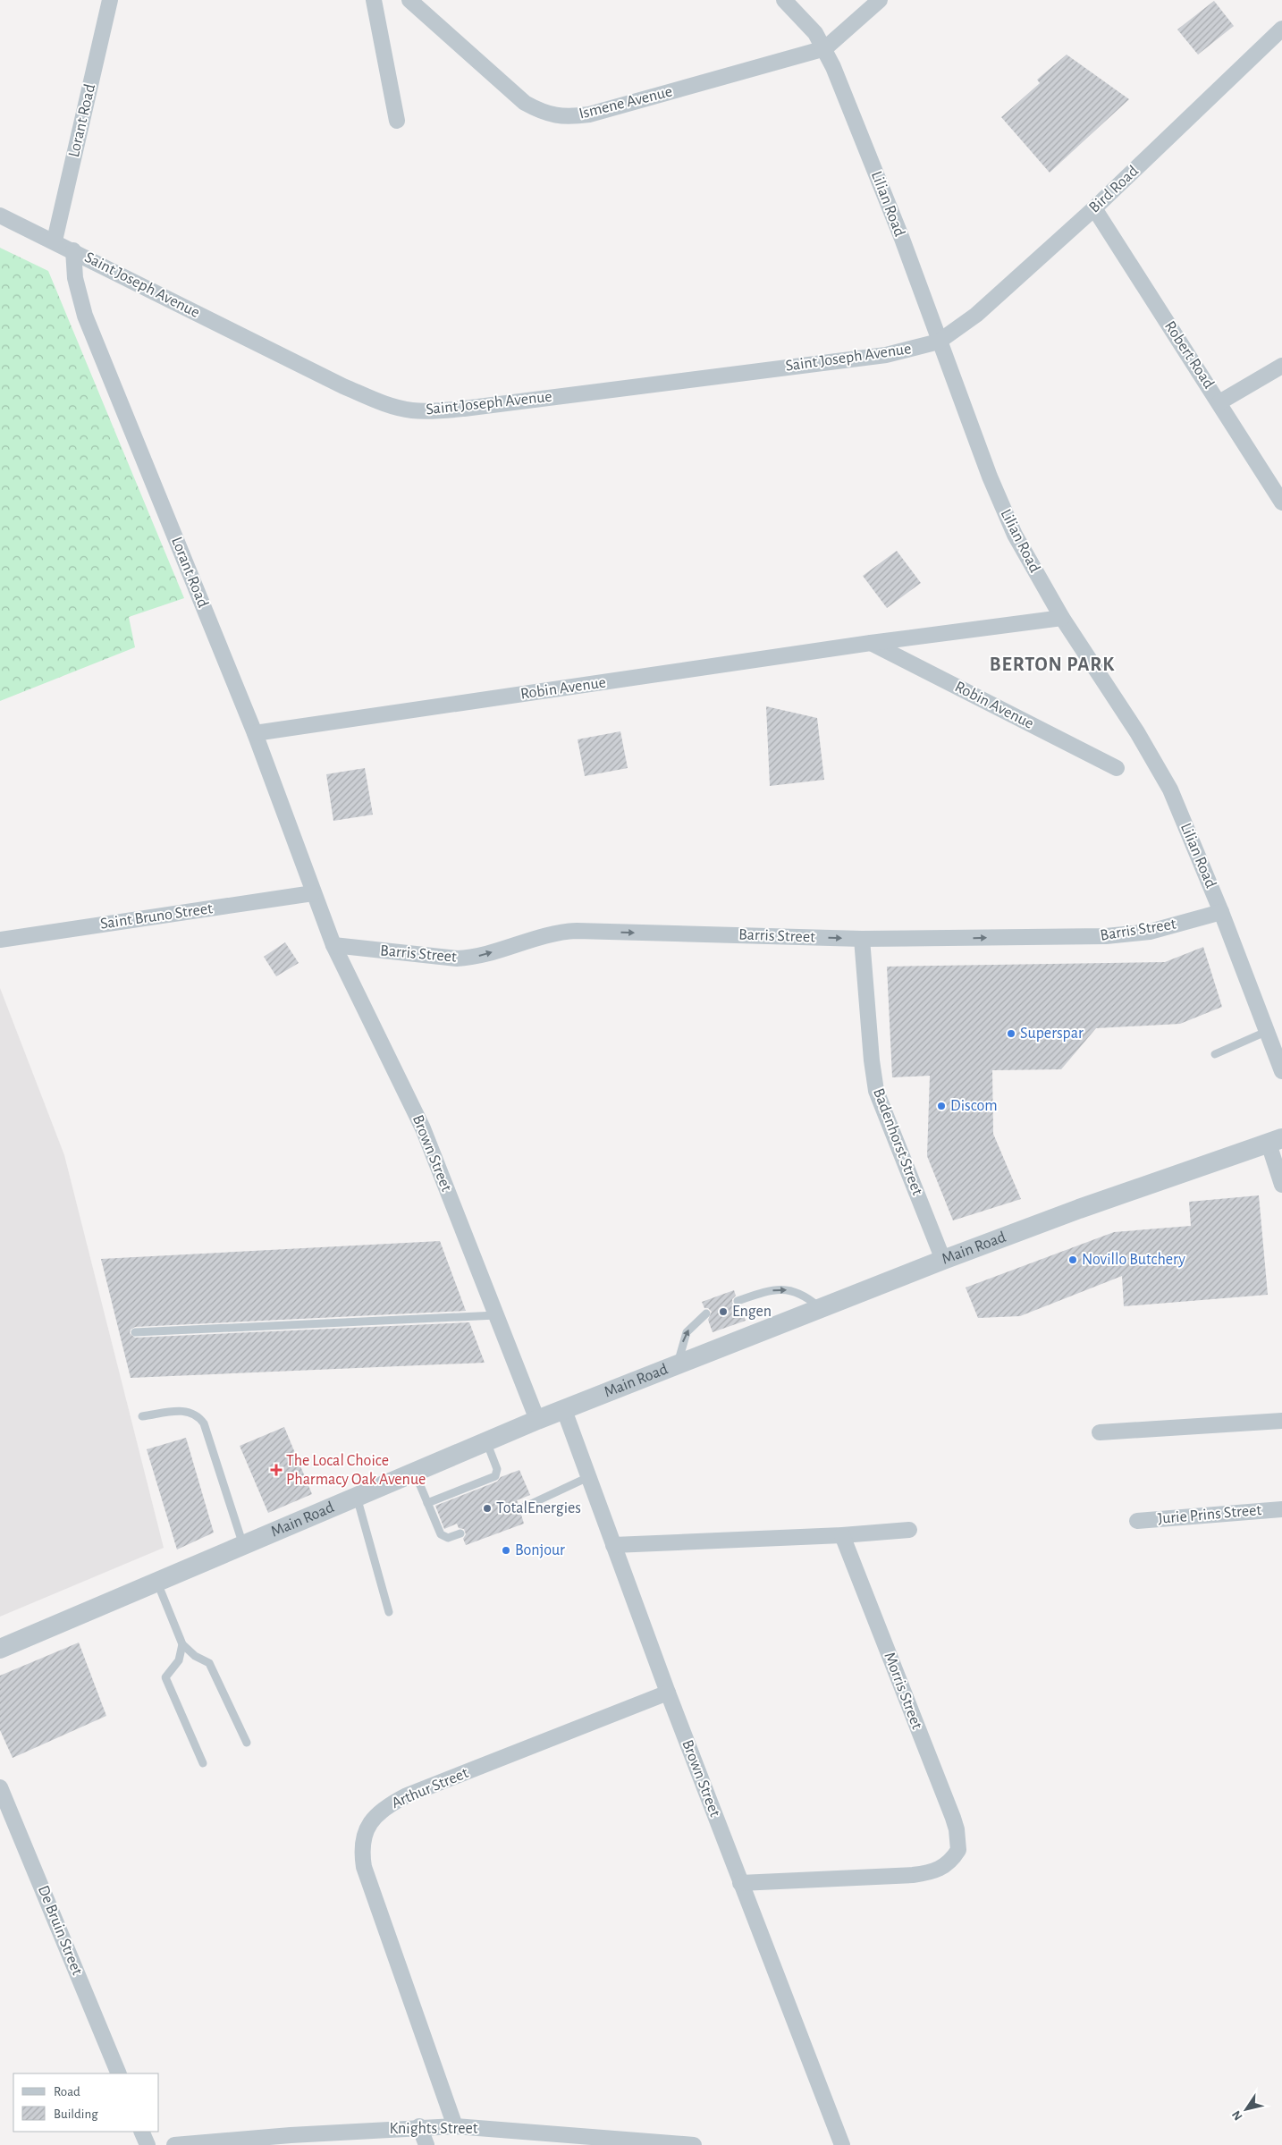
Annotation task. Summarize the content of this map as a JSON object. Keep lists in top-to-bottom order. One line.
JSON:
{"streets":{"street":["Ismene Avenue","Lorant Road","Bird Road","Lilian Road","Saint Joseph Avenue","Robert Road","Robin Avenue","Saint Bruno Street","Barris Street","Badenhorst Street","Brown Street","Main Road","Jurie Prins Street","Morris Street","Arthur Street","De Bruin Street","Knights Street"]},"crossings":[["Ismene Avenue","Lilian Road"],["Lorant Road","Saint Joseph Avenue"],["Lorant Road","Robin Avenue"],["Lorant Road","Saint Bruno Street"],["Lorant Road","Brown Street"],["Bird Road","Lilian Road"],["Bird Road","Saint Joseph Avenue"],["Bird Road","Robert Road"],["Lilian Road","Saint Joseph Avenue"],["Lilian Road","Robin Avenue"],["Lilian Road","Barris Street"],["Saint Bruno Street","Brown Street"],["Barris Street","Badenhorst Street"],["Barris Street","Brown Street"],["Badenhorst Street","Main Road"],["Brown Street","Main Road"],["Brown Street","Morris Street"],["Brown Street","Arthur Street"],["Arthur Street","Knights Street"]],"one_way":["Barris Street"],"districts":["BERTON PARK"],"places":{"other":["Superspar","Discom","Novillo Butchery","Engen","TotalEnergies","Bonjour"],"health":["The Local Choice Pharmacy Oak Avenue"]},"legend":["Road","Building"],"north":"bottom left"}
